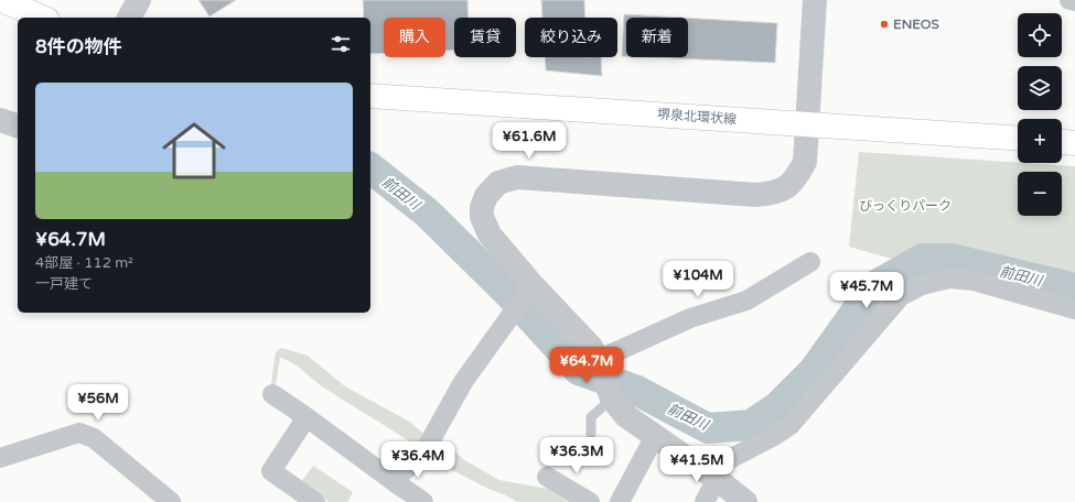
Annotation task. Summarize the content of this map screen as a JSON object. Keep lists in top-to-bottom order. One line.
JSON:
{"streets":{"main road":["堺泉北環状線"]},"water":["前田川"],"parks":["びっくりパーク"],"places":["ENEOS"],"page":{"map_buttons":["+","−"],"chip":["購入","賃貸","絞り込み","新着"],"heading":"8件の物件","list":[{"name":"¥64.7M","note":"4部屋 · 112 m² · 一戸建て"}],"price":["¥61.6M","¥104M","¥45.7M","¥64.7M","¥56M","¥36.3M","¥36.4M","¥41.5M"]}}
